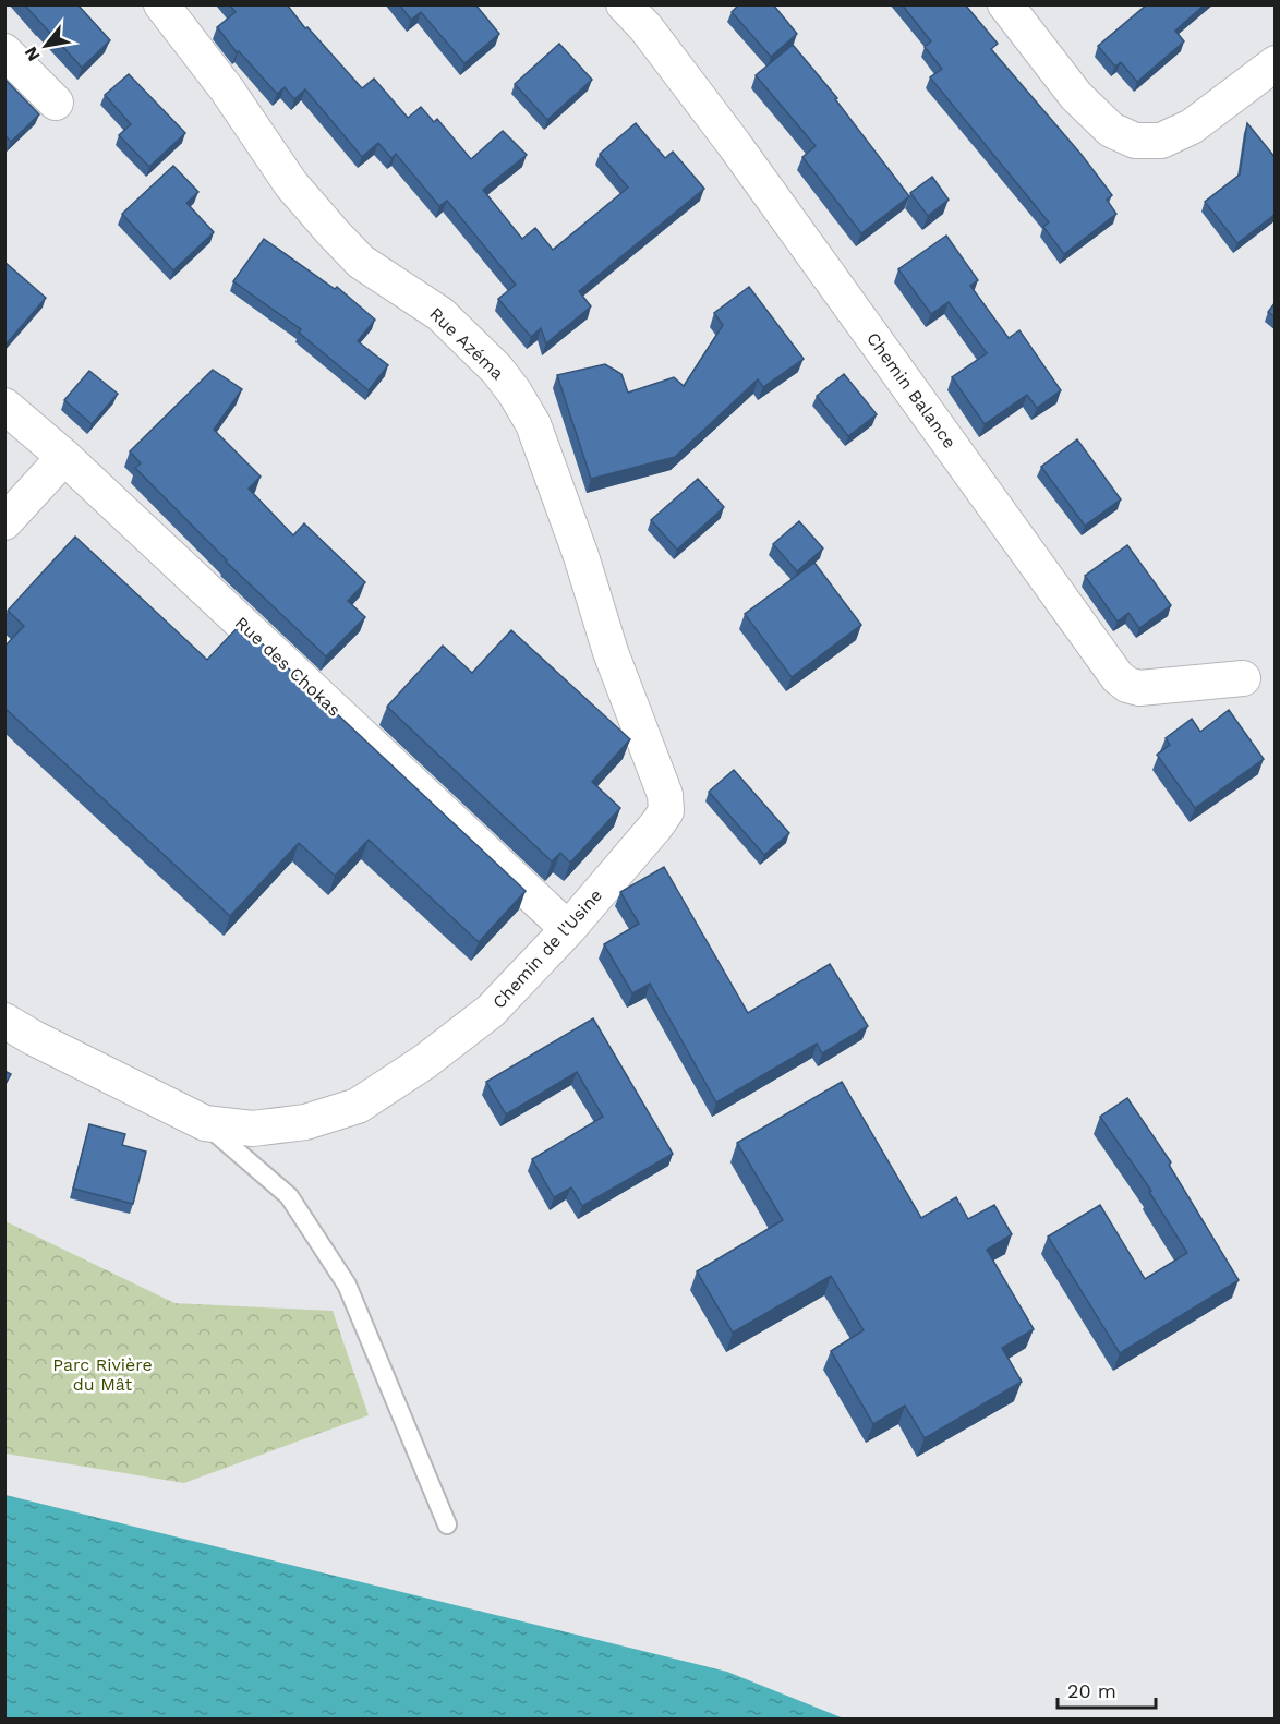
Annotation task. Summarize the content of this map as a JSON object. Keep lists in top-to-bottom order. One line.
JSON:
{"streets":{"street":["Rue Azéma","Chemin Balance","Rue des Chokas","Chemin de l'Usine"]},"crossings":[["Rue Azéma","Chemin de l'Usine"],["Rue des Chokas","Chemin de l'Usine"]],"parks":["Parc Rivière du Mât"],"scale_bar":"20 m","north":"bottom left"}
